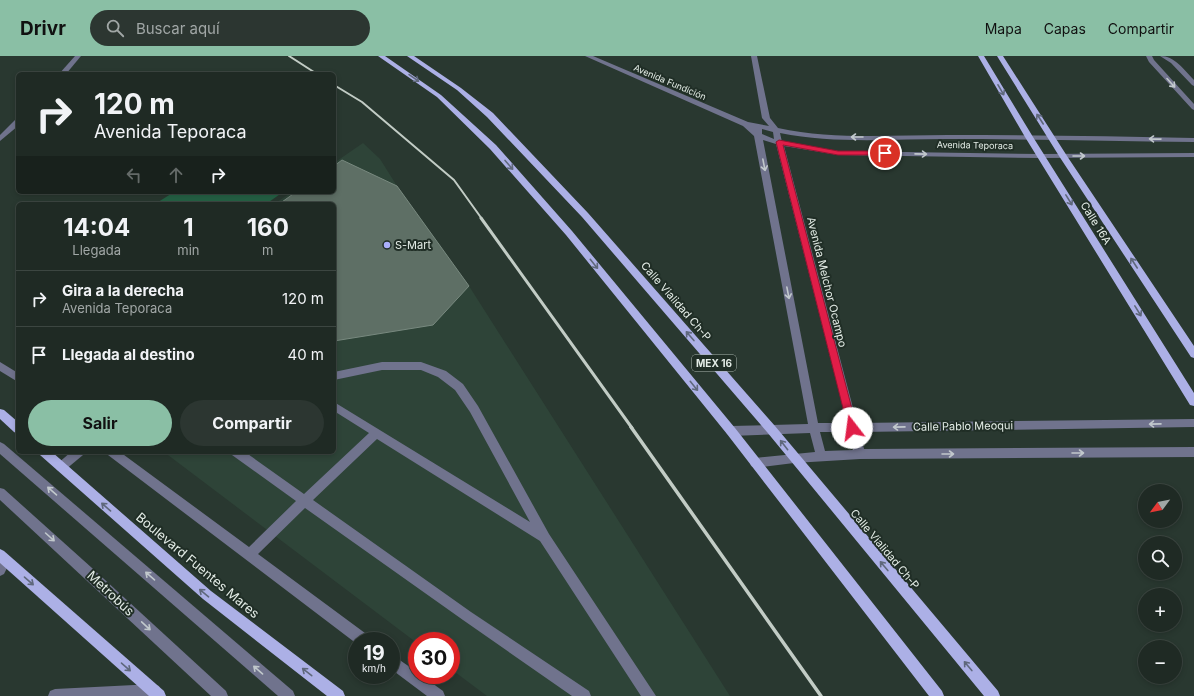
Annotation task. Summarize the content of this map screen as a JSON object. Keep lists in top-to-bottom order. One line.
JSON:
{"streets":{"main road":["Calle 16A","Calle Vialidad Ch-P","MEX 16","Boulevard Fuentes Mares"],"street":["Avenida Fundición","Avenida Teporaca","Avenida Melchor Ocampo","Calle Pablo Meoqui","Metrobús"]},"crossings":[["Avenida Fundición","Avenida Teporaca"],["Avenida Teporaca","Calle 16A"],["Avenida Teporaca","Avenida Melchor Ocampo"],["Avenida Melchor Ocampo","Calle Pablo Meoqui"],["Calle Vialidad Ch-P","Calle Pablo Meoqui"],["MEX 16","Calle Pablo Meoqui"]],"one_way":["Boulevard Fuentes Mares"],"places":["S-Mart"],"north":"bottom left","page":{"header":"Drivr","search":"Buscar aquí","nav":["Mapa","Capas","Compartir"],"turn":["120 m","Avenida Teporaca"],"eta":["14:04","Llegada","1","min","160","m"],"list":[{"name":"Gira a la derecha","note":"Avenida Teporaca","value":"120 m"},{"name":"Llegada al destino","value":"40 m"}],"buttons":["Salir","Compartir"],"map_buttons":["+","−"],"speed":"19 km/h","limit":"30"}}
